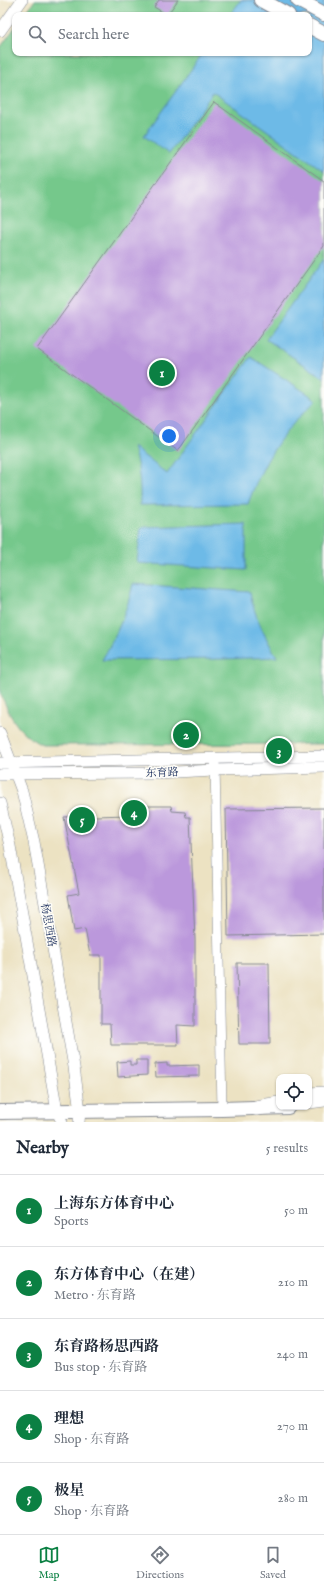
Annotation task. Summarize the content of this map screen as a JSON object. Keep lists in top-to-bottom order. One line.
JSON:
{"streets":{"street":["东育路","杨思西路"]},"crossings":[["东育路","杨思西路"]],"page":{"search":"Search here","pins":["1","2","3","4","5"],"heading":["Nearby","5 results"],"list":[{"mark":"1","name":"上海东方体育中心","note":"Sports","value":"50 m"},{"mark":"2","name":"东方体育中心（在建）","note":"Metro · 东育路","value":"210 m"},{"mark":"3","name":"东育路杨思西路","note":"Bus stop · 东育路","value":"240 m"},{"mark":"4","name":"理想","note":"Shop · 东育路","value":"270 m"},{"mark":"5","name":"极星","note":"Shop · 东育路","value":"280 m"}],"nav":["Map","Directions","Saved"]}}
